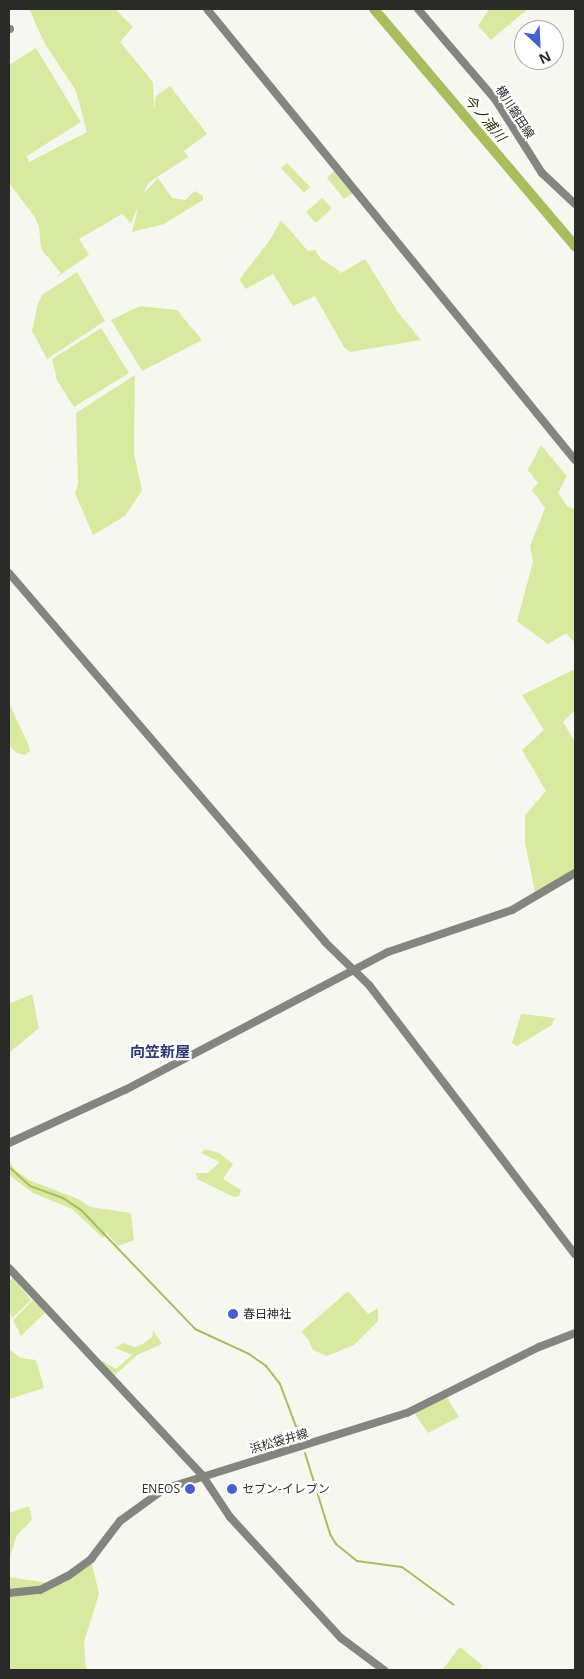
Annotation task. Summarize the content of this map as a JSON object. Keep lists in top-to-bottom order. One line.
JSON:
{"streets":{"street":["横川磐田線","浜松袋井線"]},"districts":["向笠新屋"],"water":["今ノ浦川"],"places":["春日神社","ENEOS","セブン-イレブン"],"north":"bottom right"}
